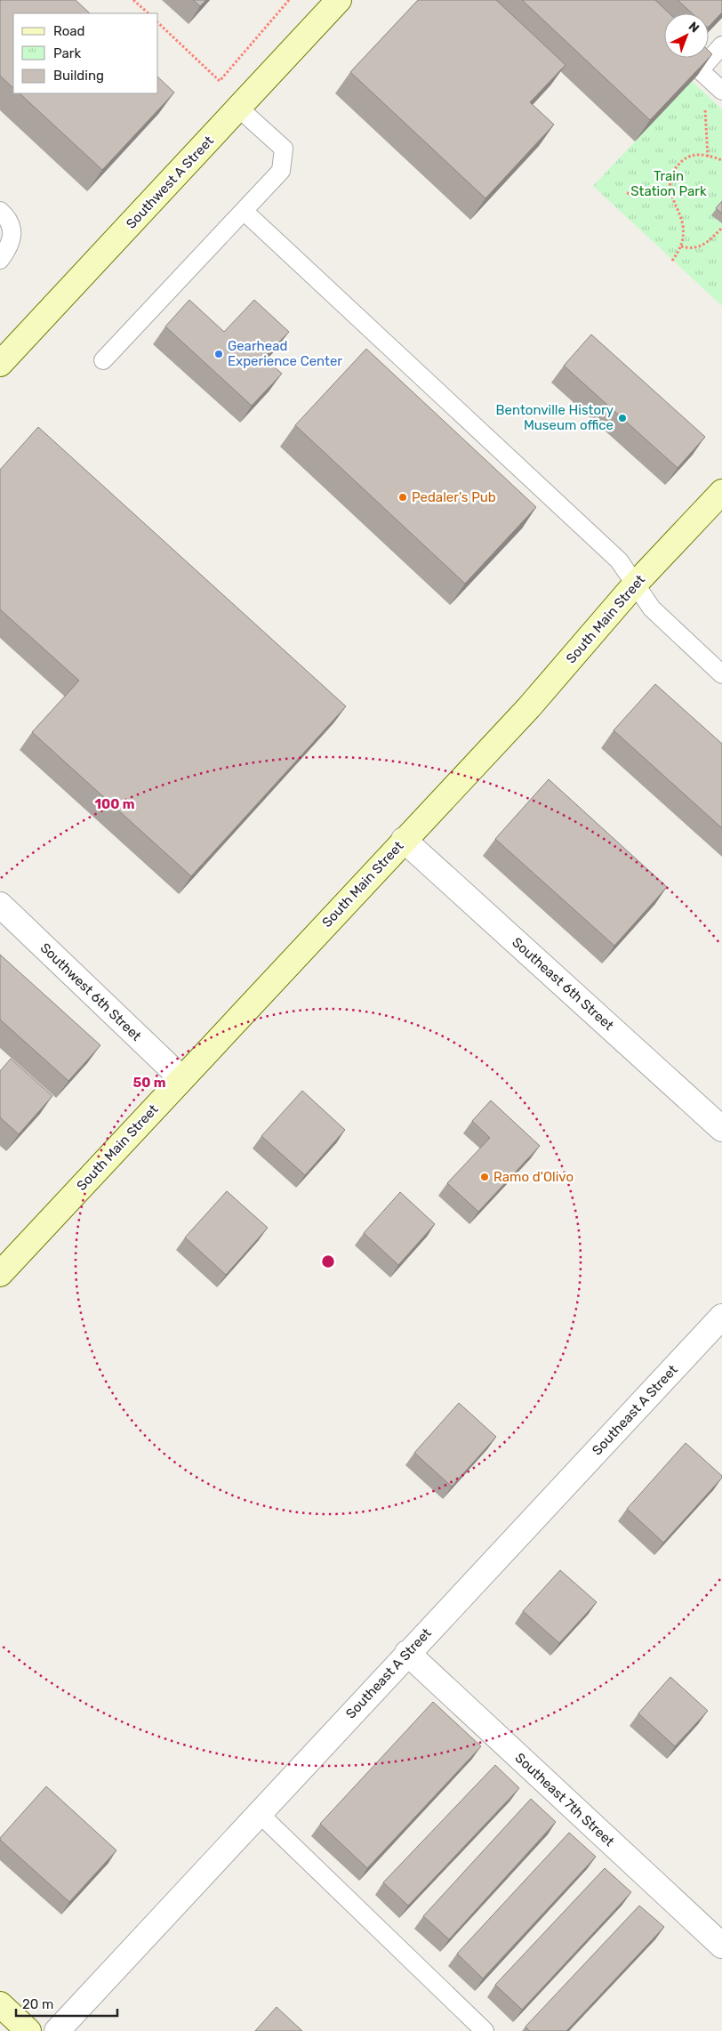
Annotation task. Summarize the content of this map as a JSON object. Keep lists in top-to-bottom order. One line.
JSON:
{"streets":{"street":["Southwest A Street","South Main Street","Southeast 6th Street","Southwest 6th Street","Southeast A Street","Southeast 7th Street"]},"crossings":[["South Main Street","Southeast 6th Street"],["South Main Street","Southwest 6th Street"],["Southeast A Street","Southeast 7th Street"]],"parks":["Train Station Park"],"places":["Gearhead Experience Center","Bentonville History Museum office","Pedaler's Pub","Ramo d'Olivo"],"legend":["Road","Park","Building"],"scale_bar":"20 m","north":"top right","rings":["100 m","50 m"]}
